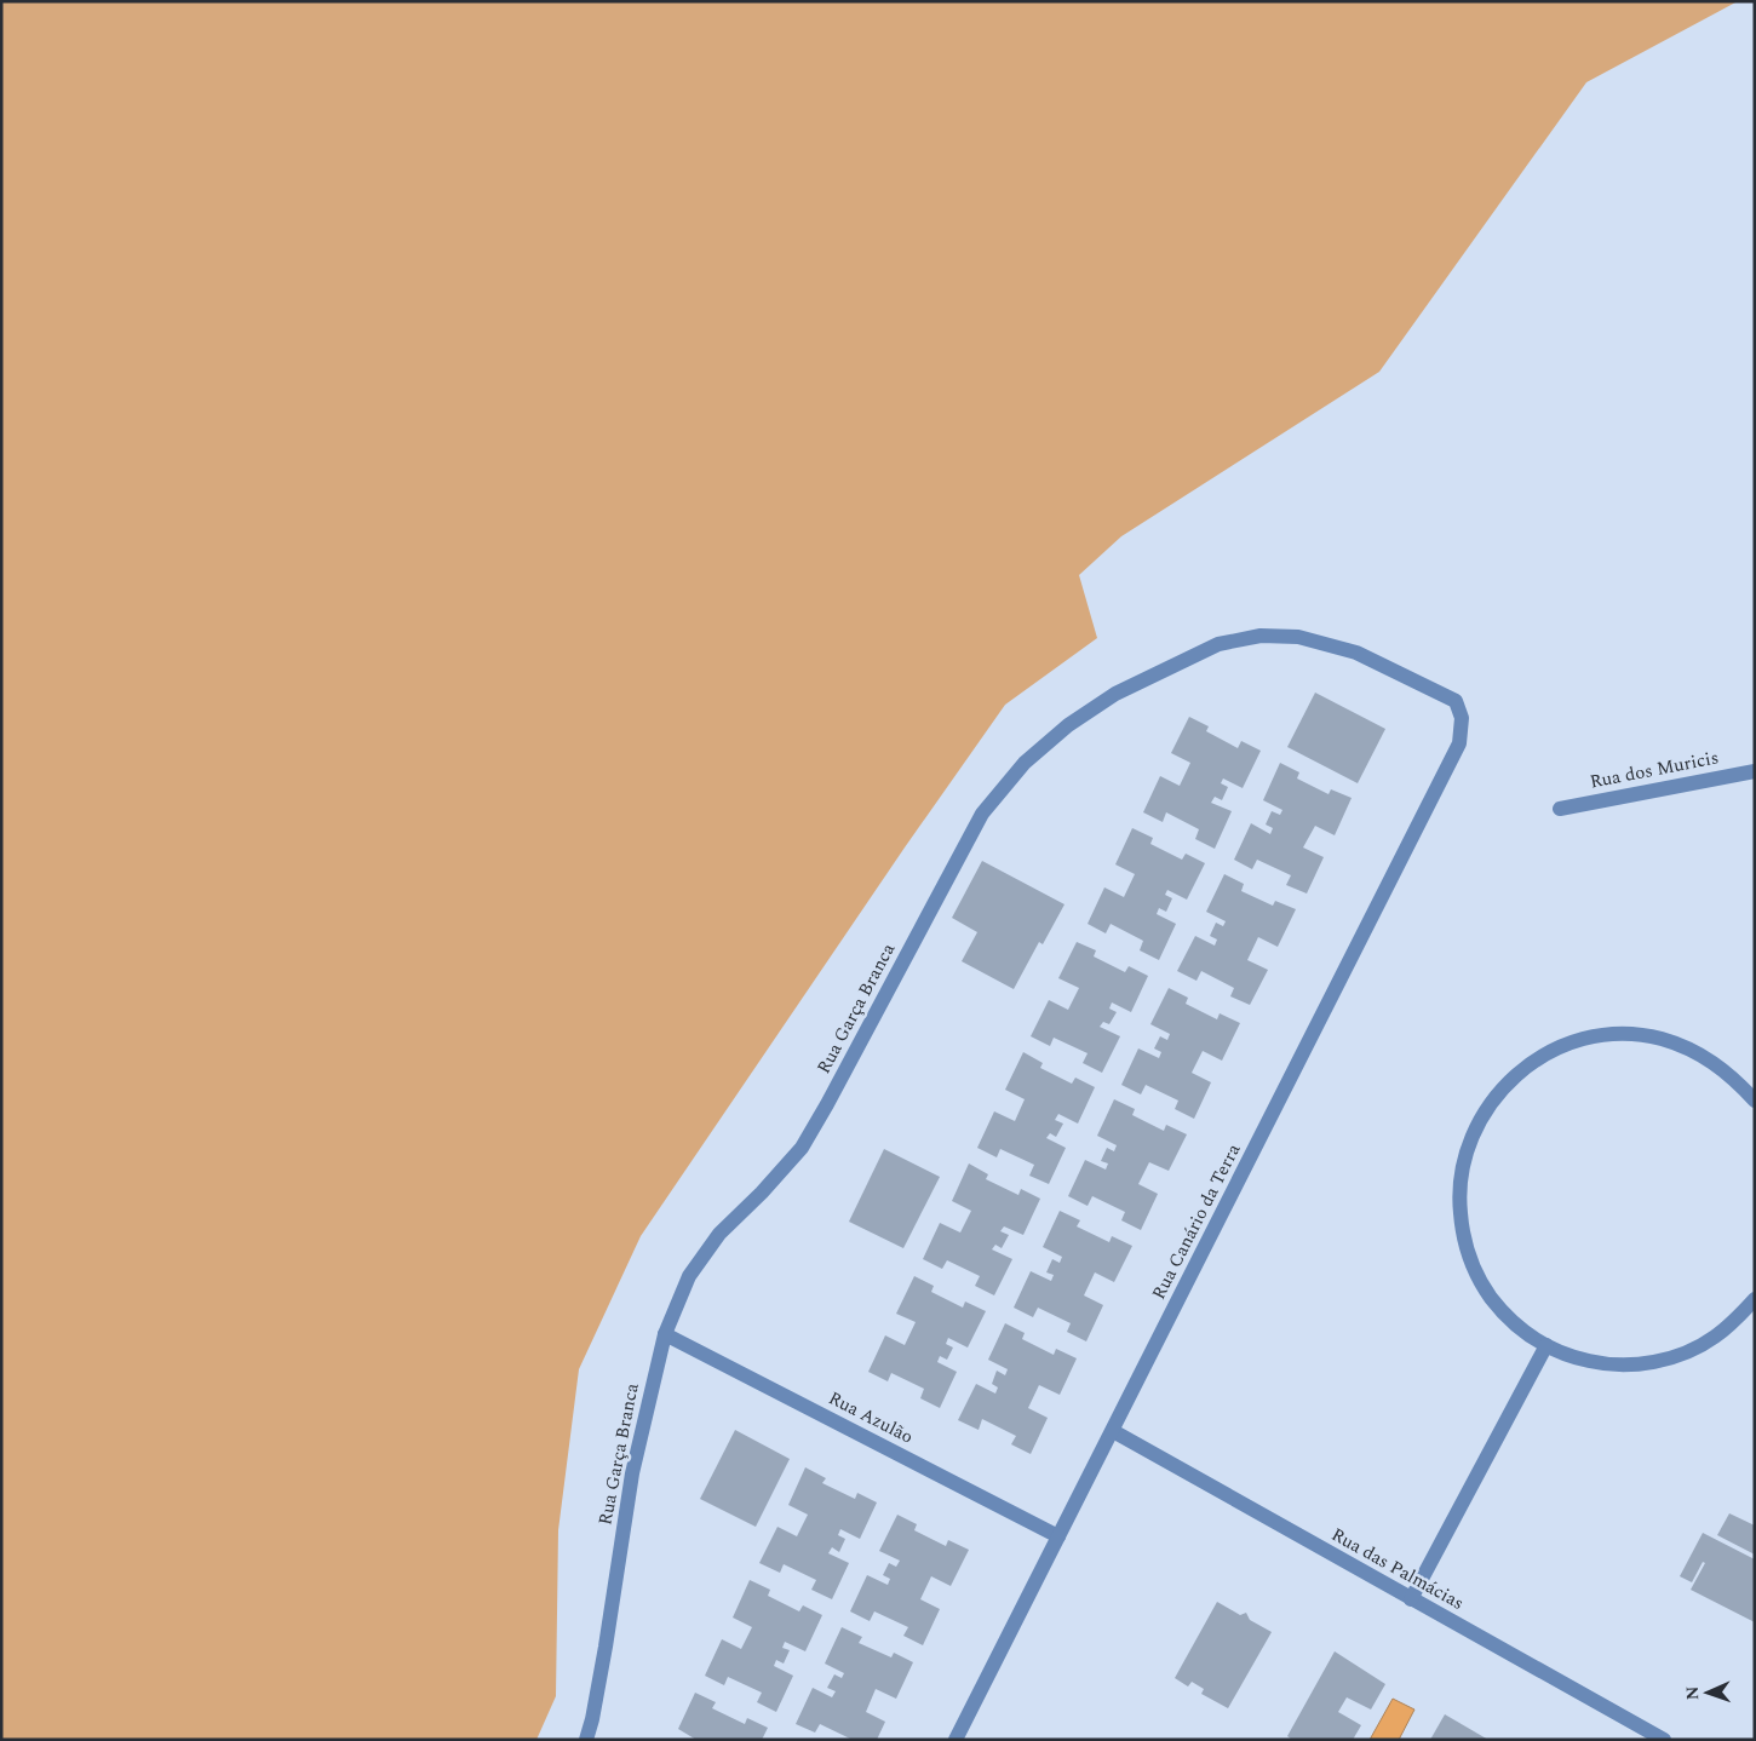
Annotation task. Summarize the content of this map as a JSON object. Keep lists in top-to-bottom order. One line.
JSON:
{"streets":{"street":["Rua dos Muricis","Rua Garça Branca","Rua Canário da Terra","Rua Azulão","Rua das Palmácias"]},"crossings":[["Rua Garça Branca","Rua Canário da Terra"],["Rua Garça Branca","Rua Azulão"],["Rua Canário da Terra","Rua Azulão"],["Rua Canário da Terra","Rua das Palmácias"]],"north":"left"}
